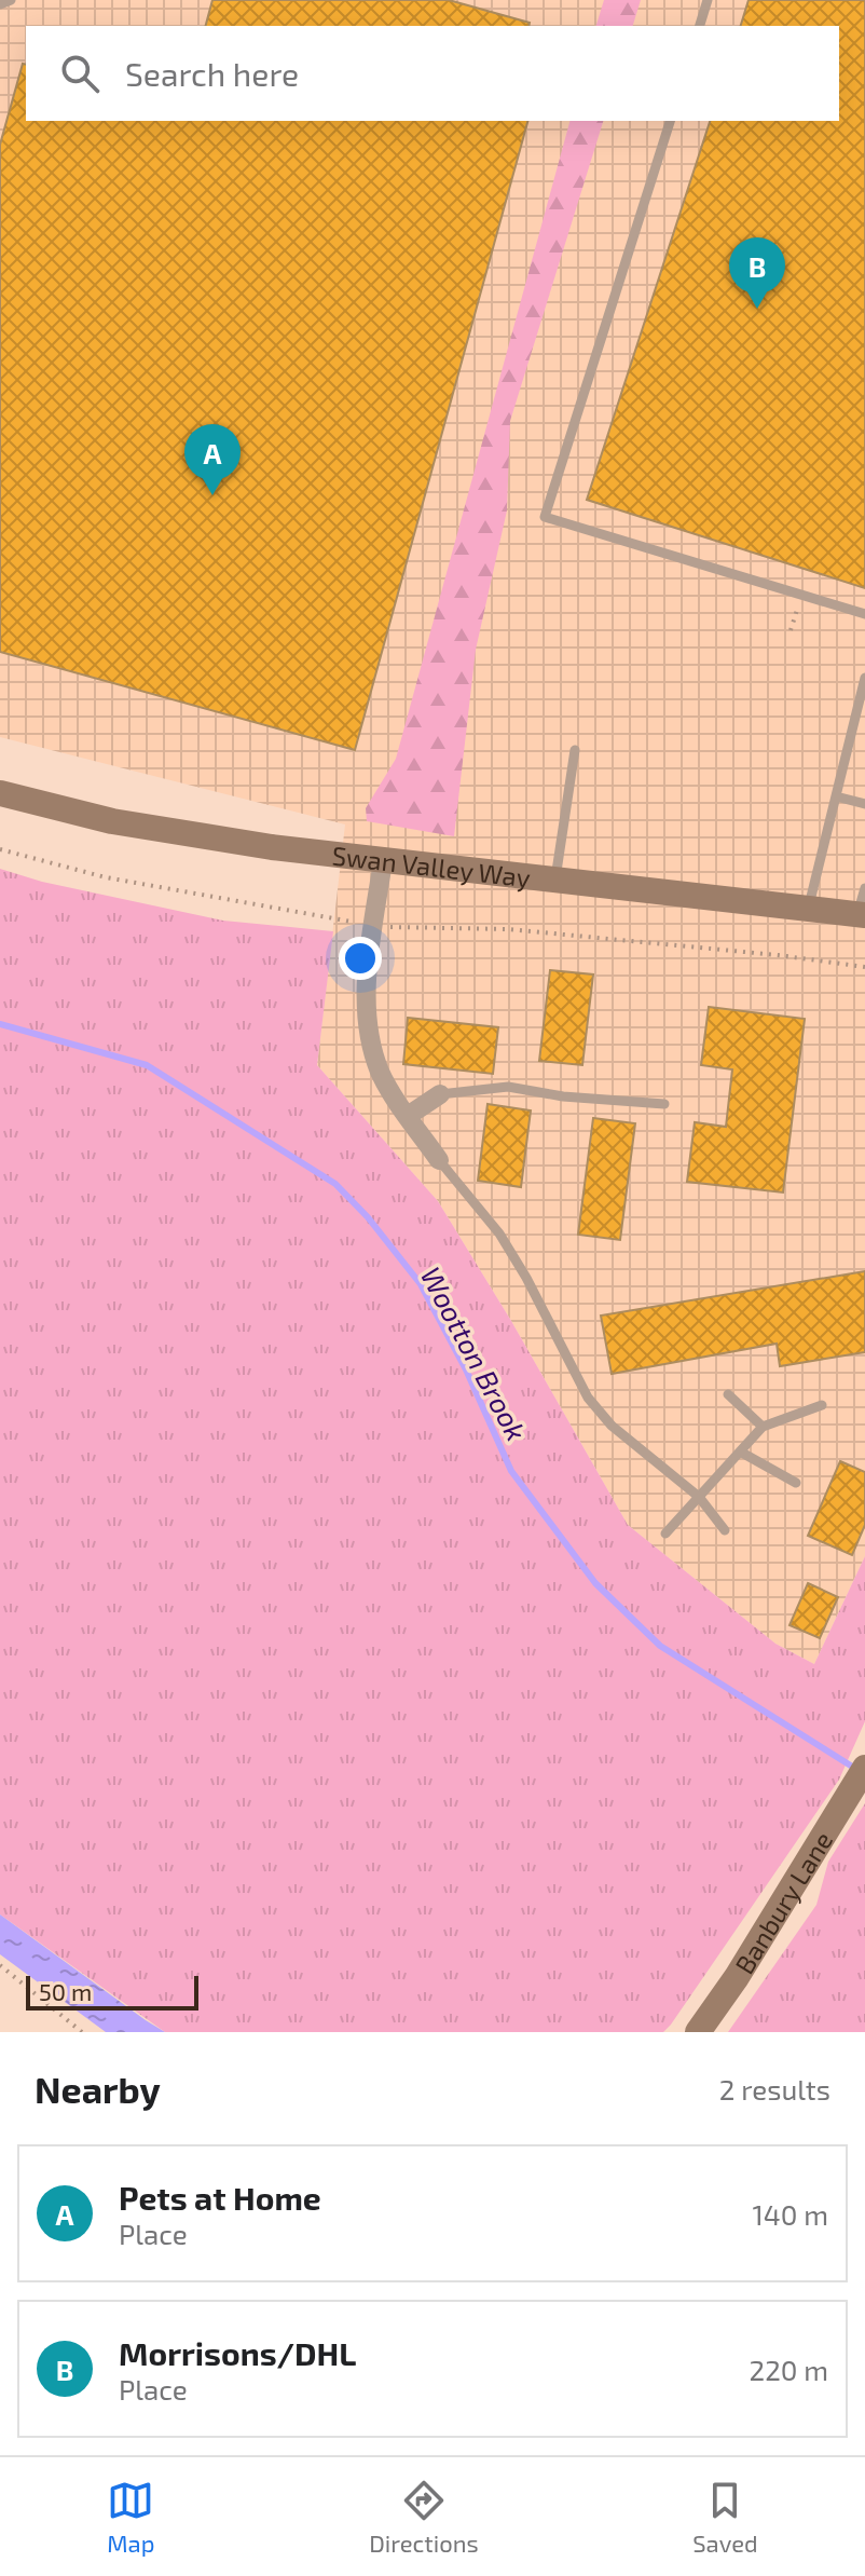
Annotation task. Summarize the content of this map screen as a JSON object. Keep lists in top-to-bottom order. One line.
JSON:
{"streets":{"street":["Swan Valley Way","Banbury Lane"]},"water":["Wootton Brook"],"scale_bar":"50 m","page":{"search":"Search here","pins":["B","A"],"scale":"50 m","heading":["Nearby","2 results"],"list":[{"mark":"A","name":"Pets at Home","note":"Place","value":"140 m"},{"mark":"B","name":"Morrisons/DHL","note":"Place","value":"220 m"}],"nav":["Map","Directions","Saved"]}}
